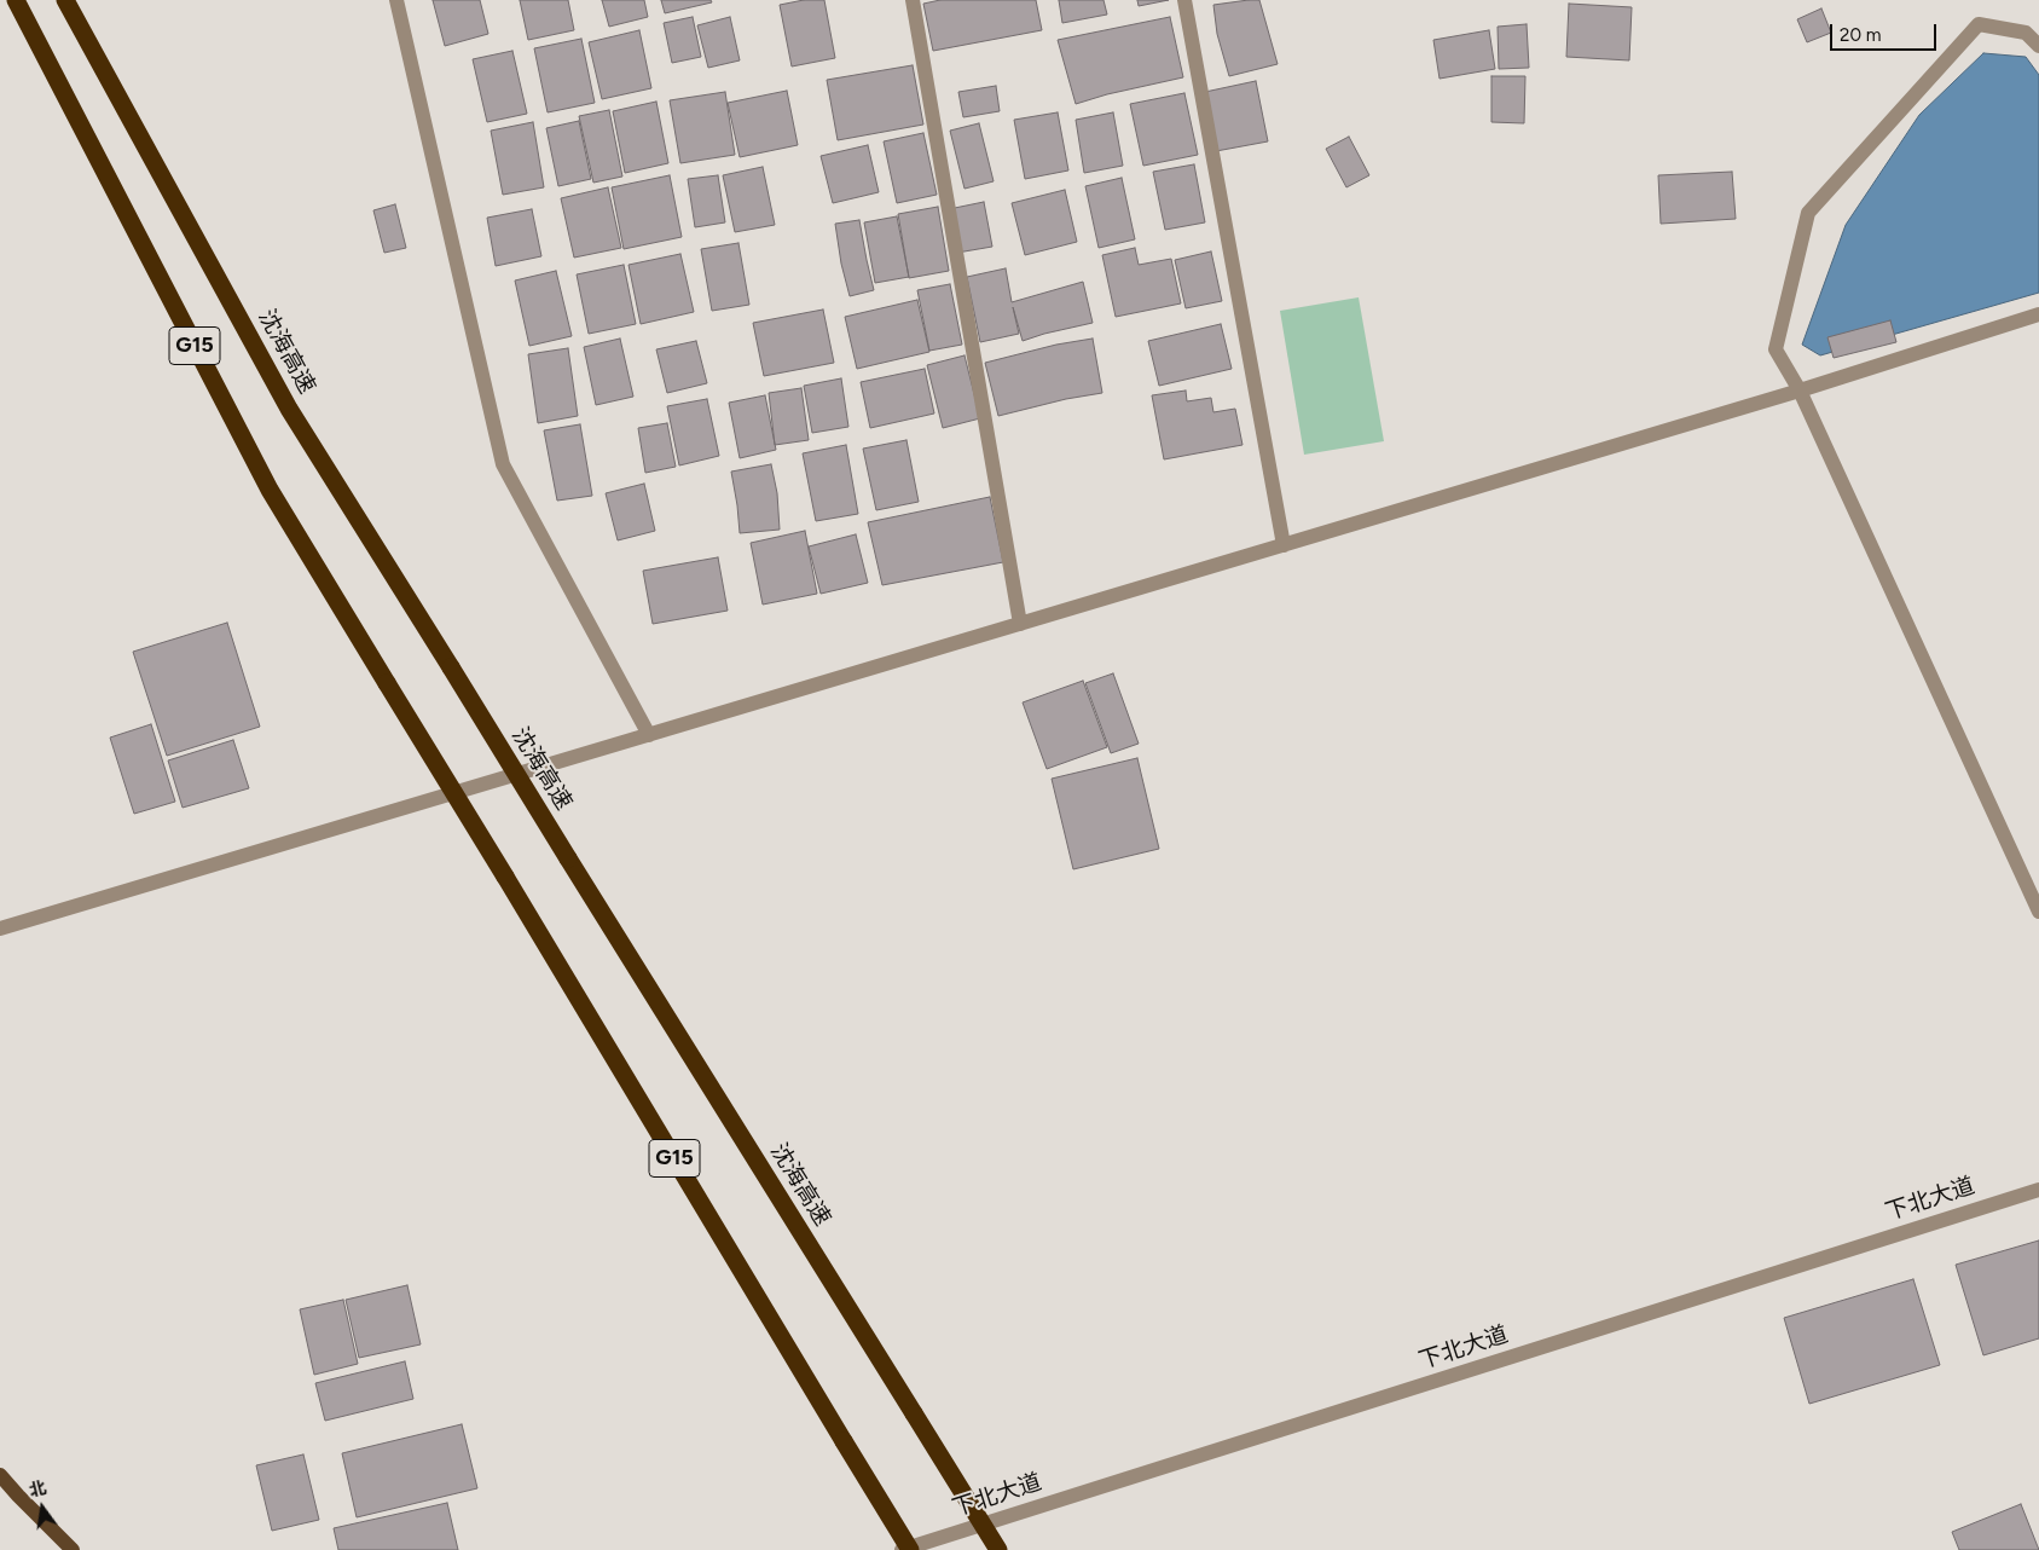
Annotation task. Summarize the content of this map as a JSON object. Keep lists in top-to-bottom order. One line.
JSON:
{"streets":{"highway":["G15","沈海高速"],"street":["下北大道"]},"scale_bar":"20 m","north":"top"}
